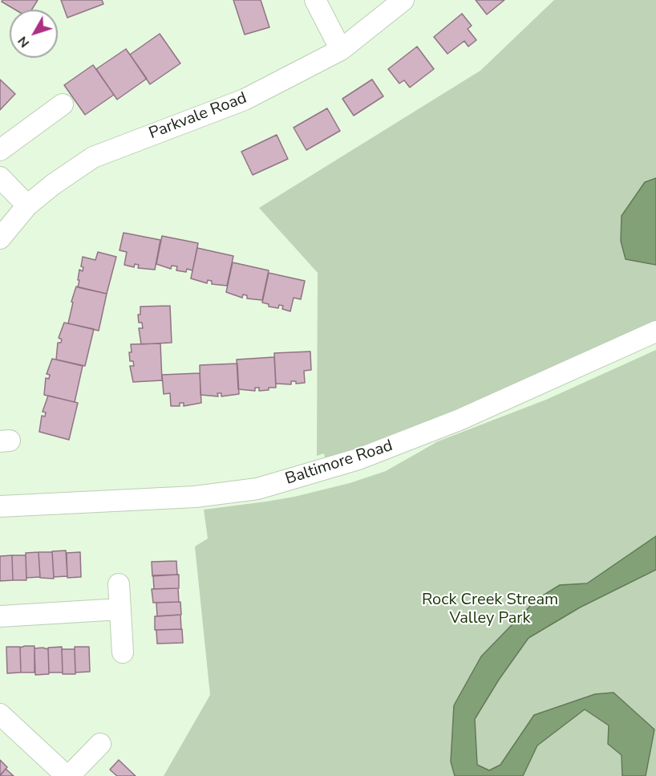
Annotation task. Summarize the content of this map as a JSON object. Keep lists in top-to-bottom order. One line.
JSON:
{"streets":{"street":["Parkvale Road","Baltimore Road"]},"parks":["Rock Creek Stream Valley Park"],"north":"bottom left"}
